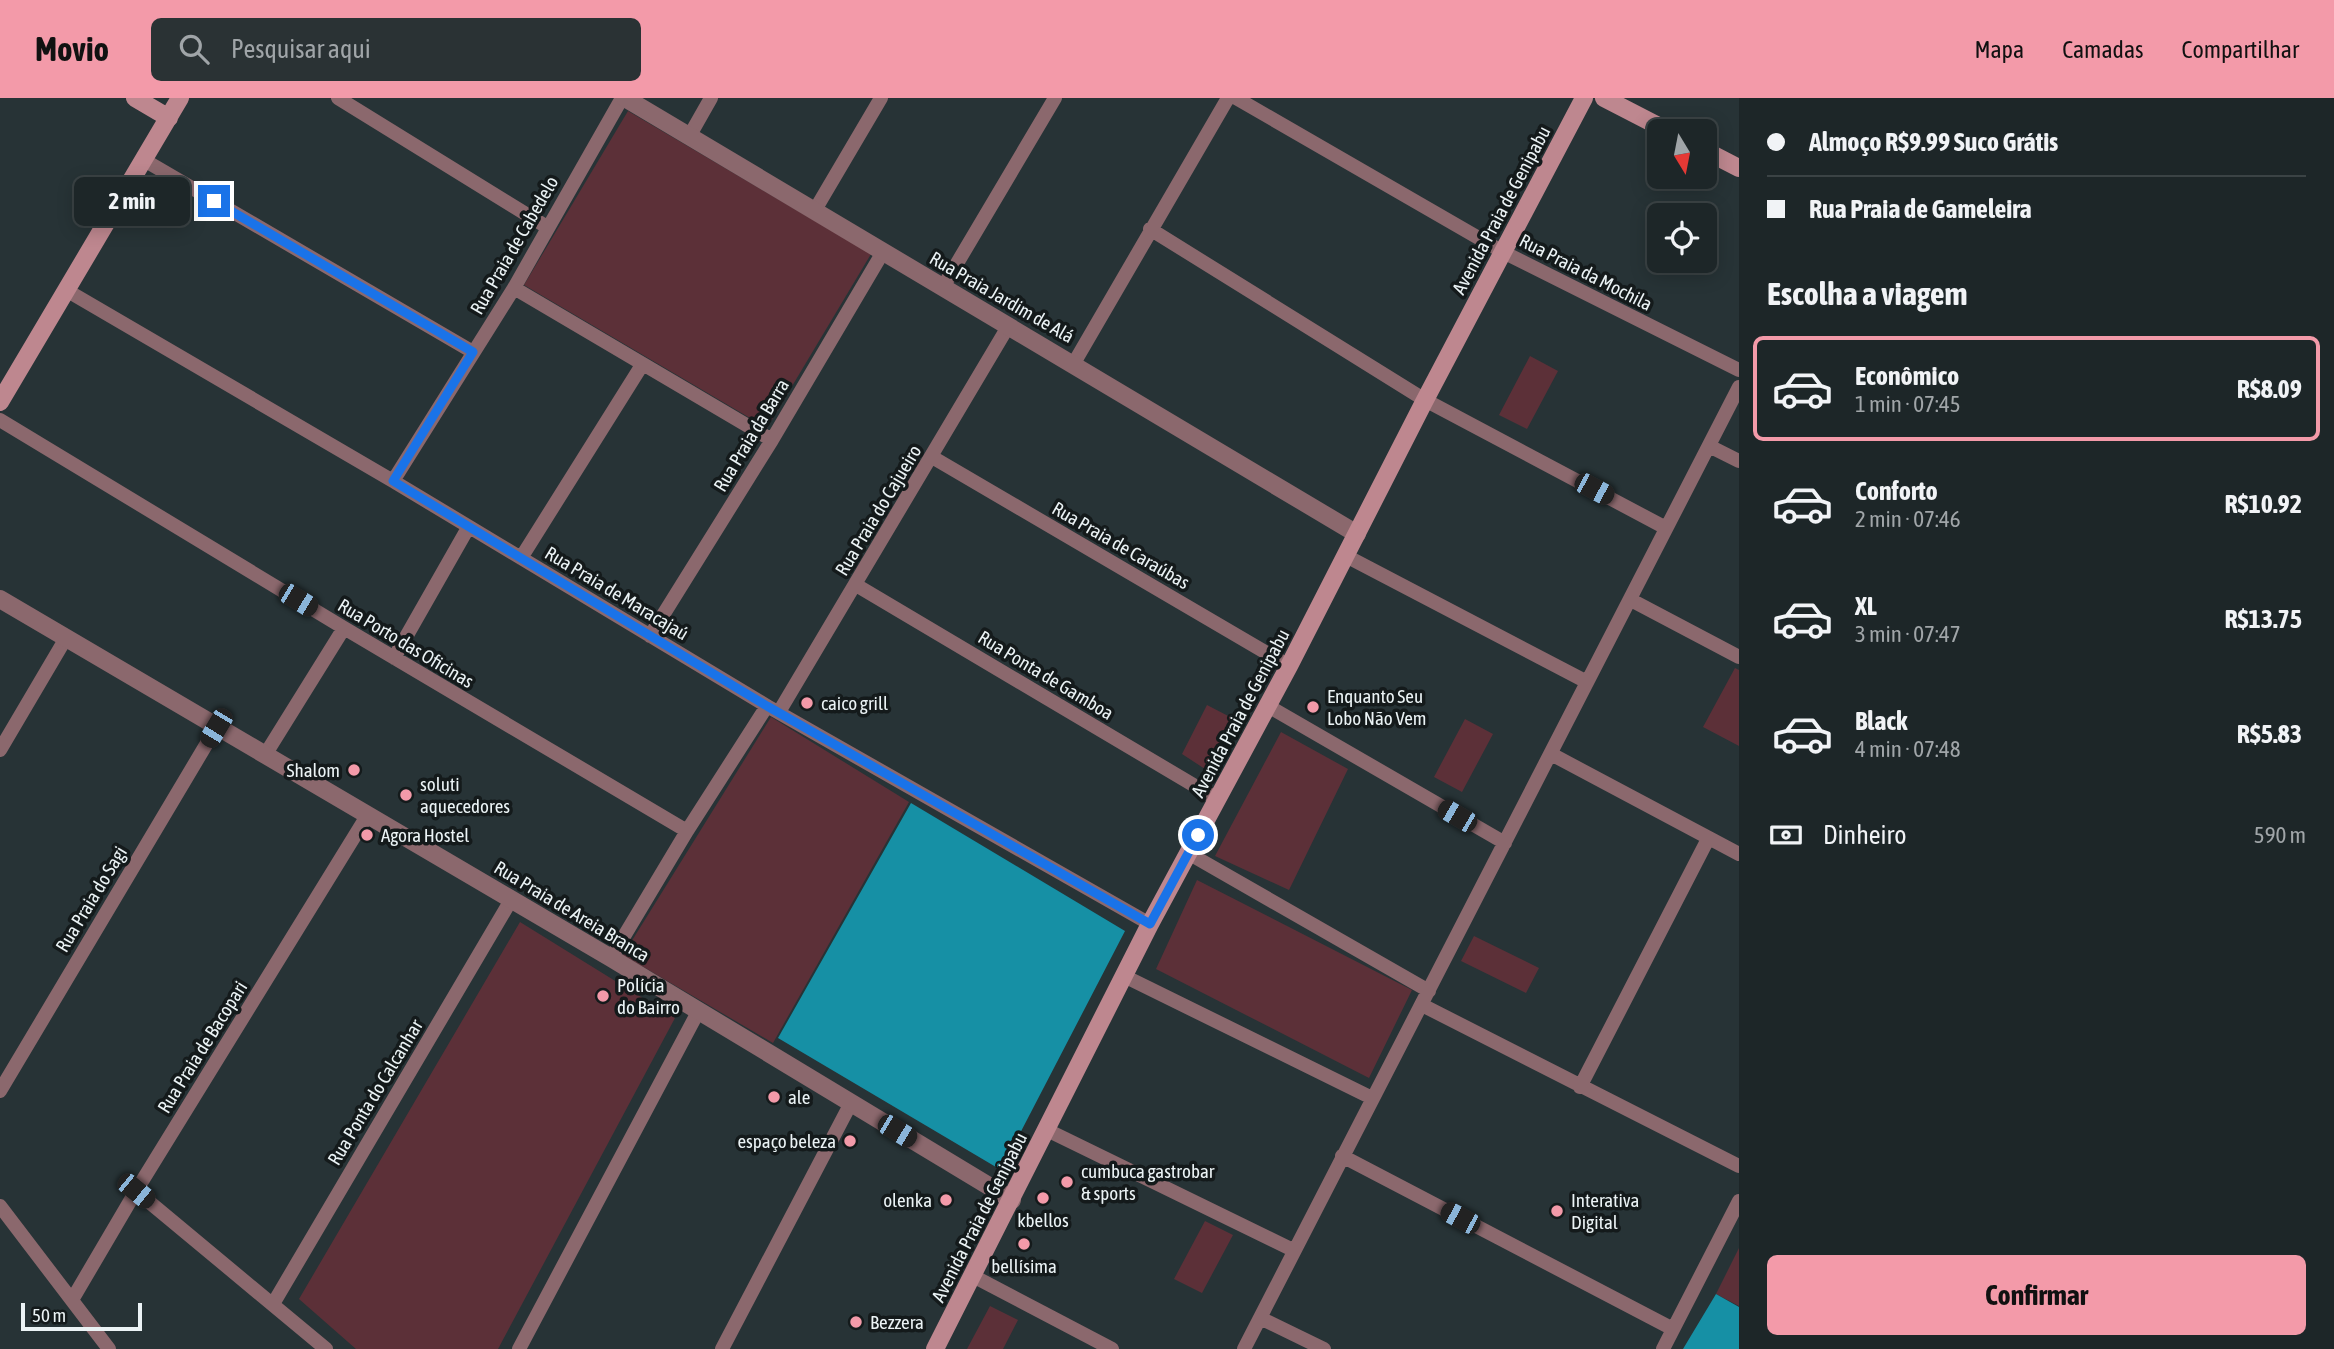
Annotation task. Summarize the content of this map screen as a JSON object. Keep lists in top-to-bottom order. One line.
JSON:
{"streets":{"main road":["Avenida Praia de Genipabu"],"street":["Rua Praia de Cabedelo","Rua Praia da Mochila","Rua Praia Jardim de Alá","Rua Praia da Barra","Rua Praia do Cajueiro","Rua Praia de Caraúbas","Rua Praia de Maracajaú","Rua Porto das Oficinas","Rua Ponta de Gamboa","Rua Praia do Sagi","Rua Praia de Areia Branca","Rua Praia de Bacopari","Rua Ponta do Calcanhar"]},"crossings":[["Avenida Praia de Genipabu","Rua Praia da Mochila"],["Avenida Praia de Genipabu","Rua Praia Jardim de Alá"],["Avenida Praia de Genipabu","Rua Praia de Caraúbas"],["Avenida Praia de Genipabu","Rua Praia de Maracajaú"],["Avenida Praia de Genipabu","Rua Ponta de Gamboa"],["Avenida Praia de Genipabu","Rua Praia de Areia Branca"],["Rua Praia de Cabedelo","Rua Praia Jardim de Alá"],["Rua Praia de Cabedelo","Rua Praia de Maracajaú"],["Rua Praia Jardim de Alá","Rua Praia da Barra"],["Rua Praia Jardim de Alá","Rua Praia do Cajueiro"],["Rua Praia da Barra","Rua Praia de Maracajaú"],["Rua Praia do Cajueiro","Rua Praia de Caraúbas"],["Rua Praia do Cajueiro","Rua Praia de Maracajaú"],["Rua Praia do Cajueiro","Rua Porto das Oficinas"],["Rua Praia do Cajueiro","Rua Ponta de Gamboa"],["Rua Praia do Cajueiro","Rua Praia de Areia Branca"],["Rua Praia do Sagi","Rua Praia de Areia Branca"],["Rua Praia de Areia Branca","Rua Praia de Bacopari"],["Rua Praia de Areia Branca","Rua Ponta do Calcanhar"]],"places":["caico grill","Enquanto Seu Lobo Não Vem","Shalom","soluti aquecedores","Agora Hostel","Polícia do Bairro","ale","espaço beleza","cumbuca gastrobar & sports","kbellos","olenka","Interativa Digital","bellísima","Bezzera"],"scale_bar":"50 m","north":"bottom","page":{"header":"Movio","search":"Pesquisar aqui","nav":["Mapa","Camadas","Compartilhar"],"banner":["Almoço R$9.99 Suco Grátis","Rua Praia de Gameleira"],"bubble":"2 min","heading":"Escolha a viagem","list":[{"name":"Econômico","note":"1 min · 07:45","value":"R$8.09"},{"name":"Conforto","note":"2 min · 07:46","value":"R$10.92"},{"name":"XL","note":"3 min · 07:47","value":"R$13.75"},{"name":"Black","note":"4 min · 07:48","value":"R$5.83"}],"pay":["Dinheiro","590 m"],"buttons":"Confirmar","scale":"50 m"}}
